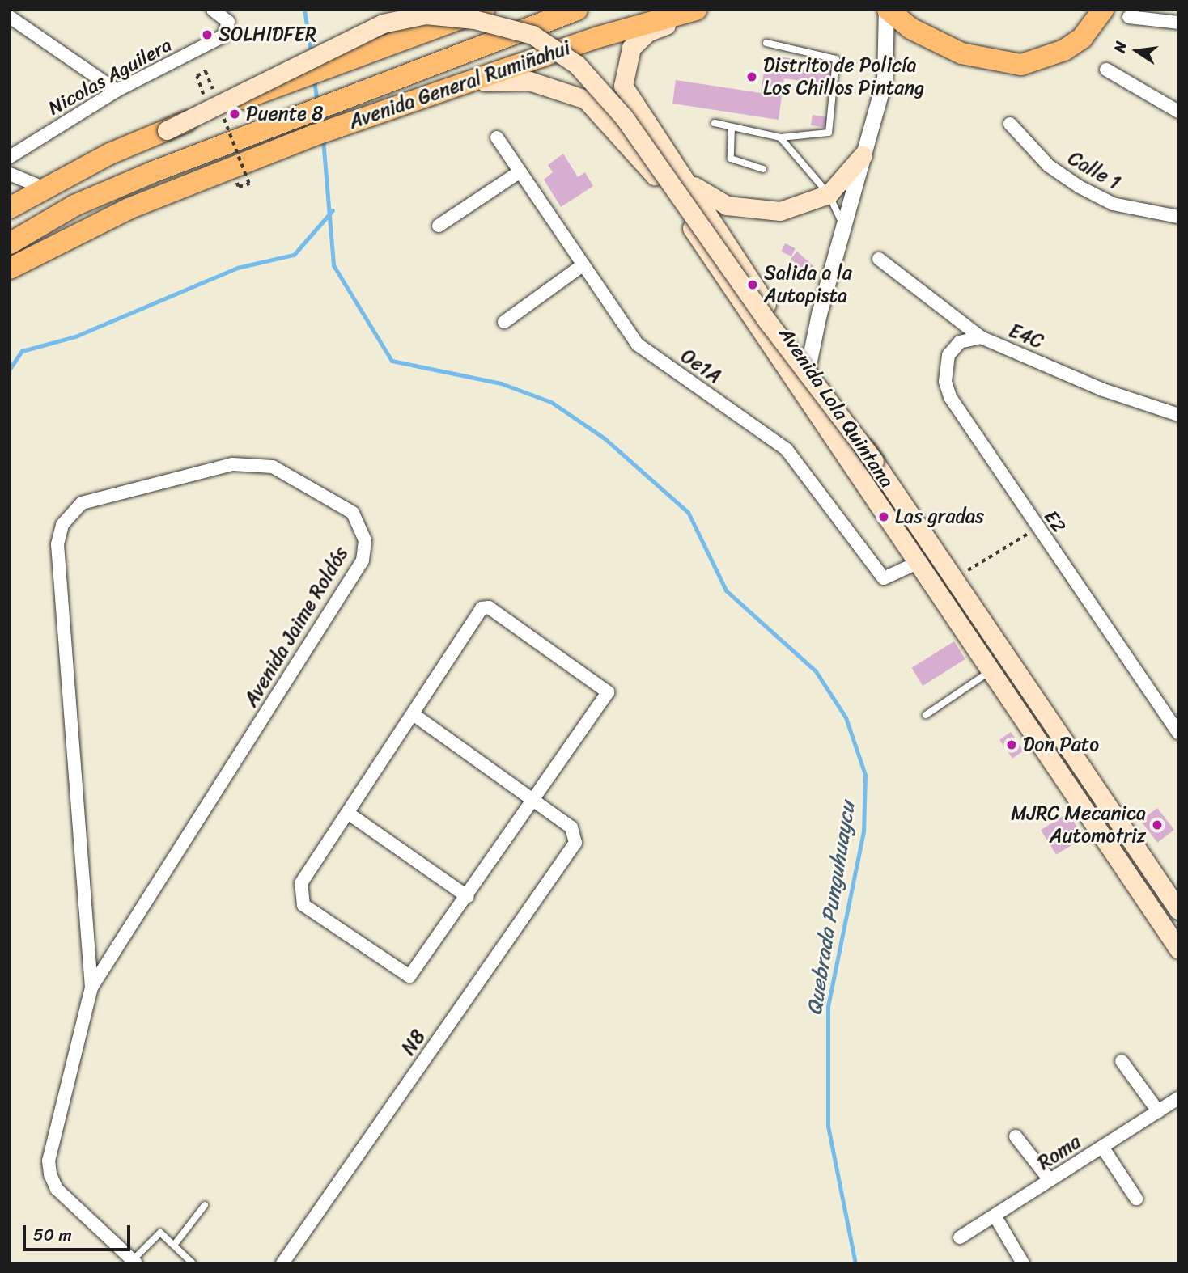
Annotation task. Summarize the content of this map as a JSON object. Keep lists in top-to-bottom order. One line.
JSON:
{"streets":{"main road":["Avenida General Rumiñahui","Avenida Lola Quintana"],"street":["Nicolas Aguilera","Calle 1","E4C","Oe1A","E2","Avenida Jaime Roldós","N8","Roma"]},"crossings":[["Avenida General Rumiñahui","Avenida Lola Quintana"],["E4C","E2"],["Oe1A","Avenida Lola Quintana"]],"water":["Quebrada Punguhuaycu"],"places":["SOLHIDFER","Distrito de Policía Los Chillos Pintang","Puente 8","Salida a la Autopista","Las gradas","Don Pato","MJRC Mecanica Automotriz"],"scale_bar":"50 m","north":"left"}
